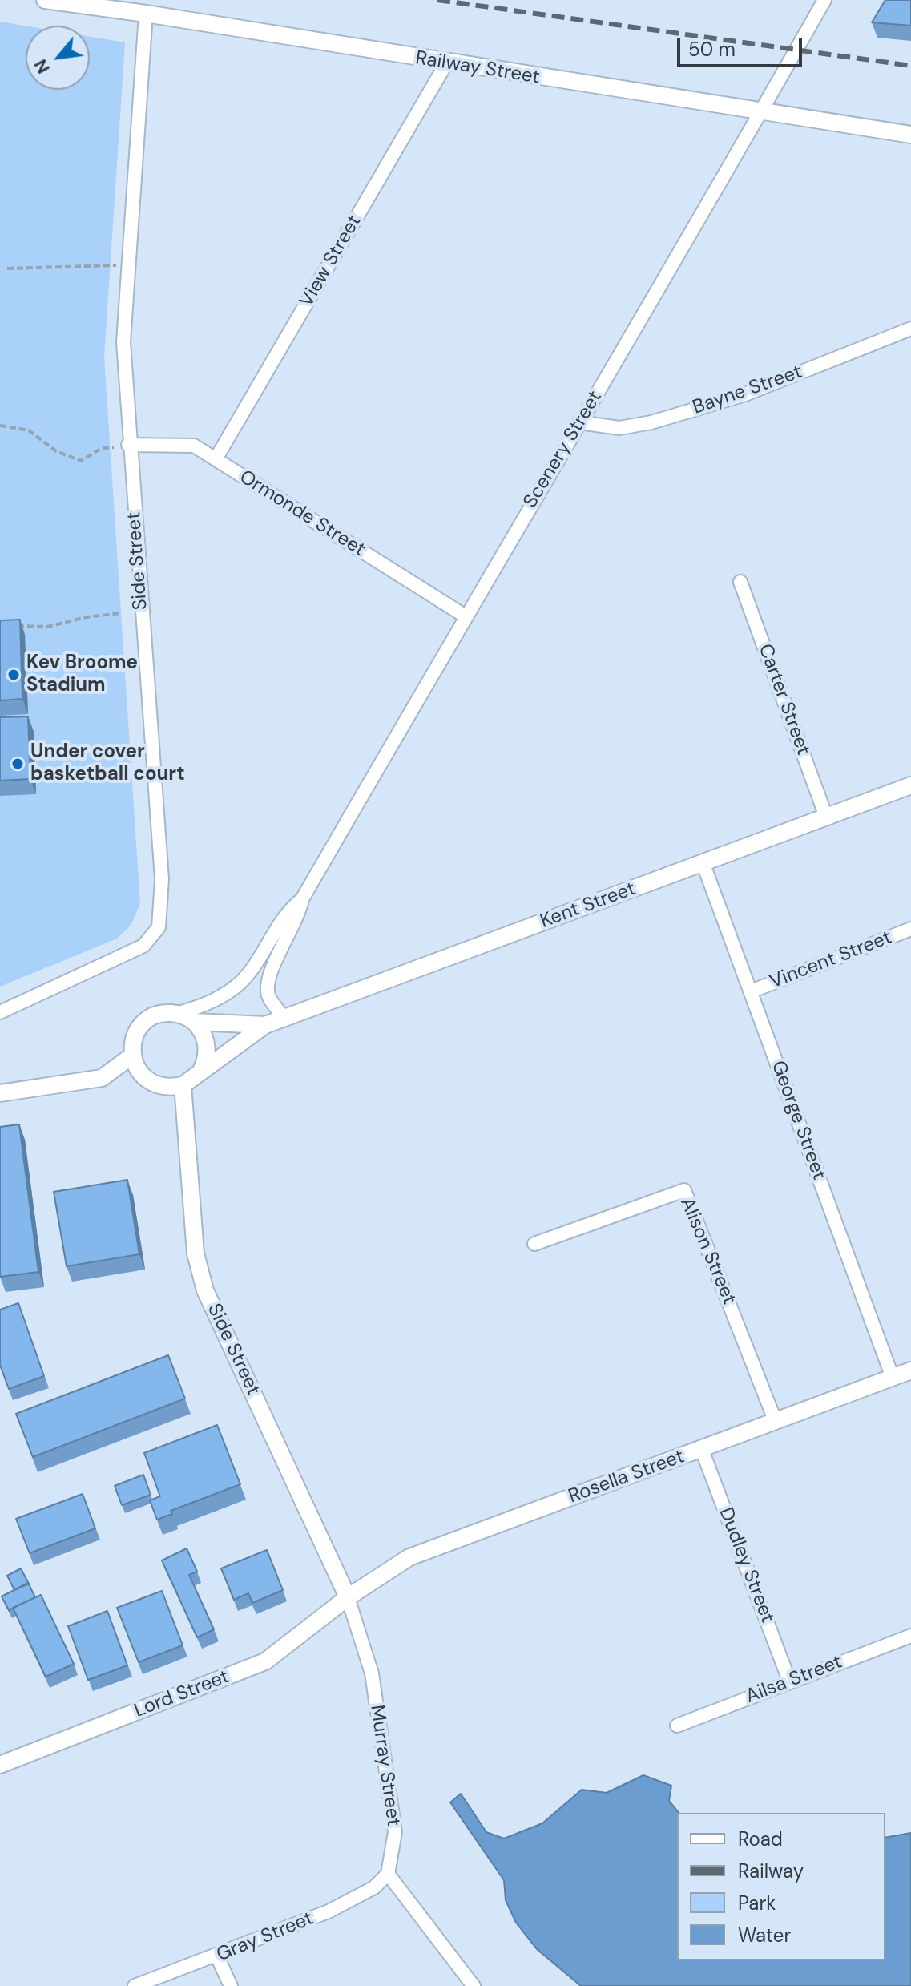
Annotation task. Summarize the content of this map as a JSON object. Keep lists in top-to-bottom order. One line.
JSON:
{"streets":{"street":["Railway Street","View Street","Bayne Street","Scenery Street","Ormonde Street","Side Street","Carter Street","Kent Street","Vincent Street","George Street","Alison Street","Rosella Street","Dudley Street","Ailsa Street","Lord Street","Murray Street","Gray Street"]},"crossings":[["Railway Street","View Street"],["Railway Street","Scenery Street"],["Railway Street","Side Street"],["View Street","Ormonde Street"],["Bayne Street","Scenery Street"],["Scenery Street","Ormonde Street"],["Scenery Street","Side Street"],["Scenery Street","Kent Street"],["Ormonde Street","Side Street"],["Side Street","Kent Street"],["Side Street","Rosella Street"],["Side Street","Lord Street"],["Side Street","Murray Street"],["Carter Street","Kent Street"],["Kent Street","George Street"],["Vincent Street","George Street"],["George Street","Rosella Street"],["Alison Street","Rosella Street"],["Rosella Street","Dudley Street"],["Rosella Street","Lord Street"],["Rosella Street","Murray Street"],["Dudley Street","Ailsa Street"],["Lord Street","Murray Street"],["Murray Street","Gray Street"]],"places":["Kev Broome Stadium","Under cover basketball court"],"legend":["Road","Railway","Park","Water"],"scale_bar":"50 m","north":"bottom left"}
